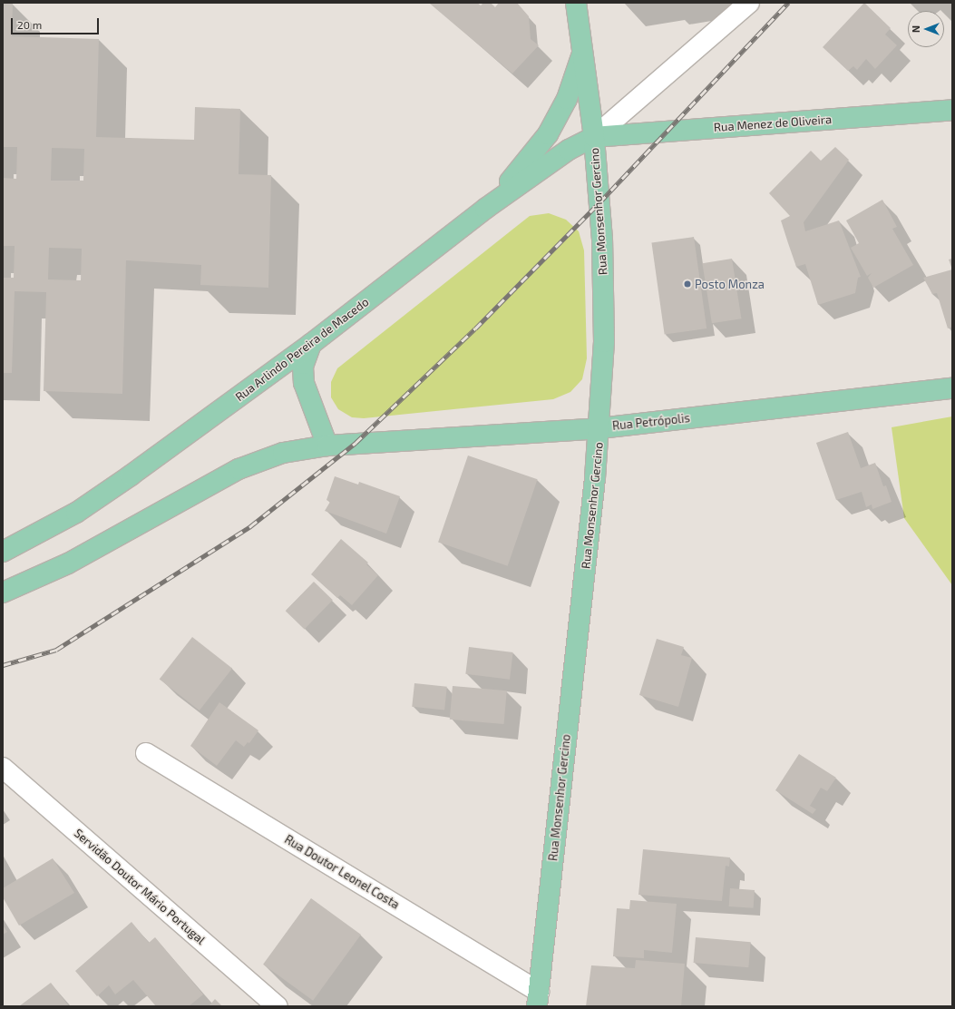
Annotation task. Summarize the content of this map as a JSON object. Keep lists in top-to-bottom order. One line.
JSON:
{"streets":{"main road":["Rua Menez de Oliveira","Rua Monsenhor Gercino","Rua Arlindo Pereira de Macedo","Rua Petrópolis"],"street":["Rua Doutor Leonel Costa","Servidão Doutor Mário Portugal"]},"crossings":[["Rua Menez de Oliveira","Rua Monsenhor Gercino"],["Rua Menez de Oliveira","Rua Arlindo Pereira de Macedo"],["Rua Monsenhor Gercino","Rua Arlindo Pereira de Macedo"],["Rua Monsenhor Gercino","Rua Petrópolis"],["Rua Monsenhor Gercino","Rua Doutor Leonel Costa"]],"places":["Posto Monza"],"scale_bar":"20 m","north":"left"}
